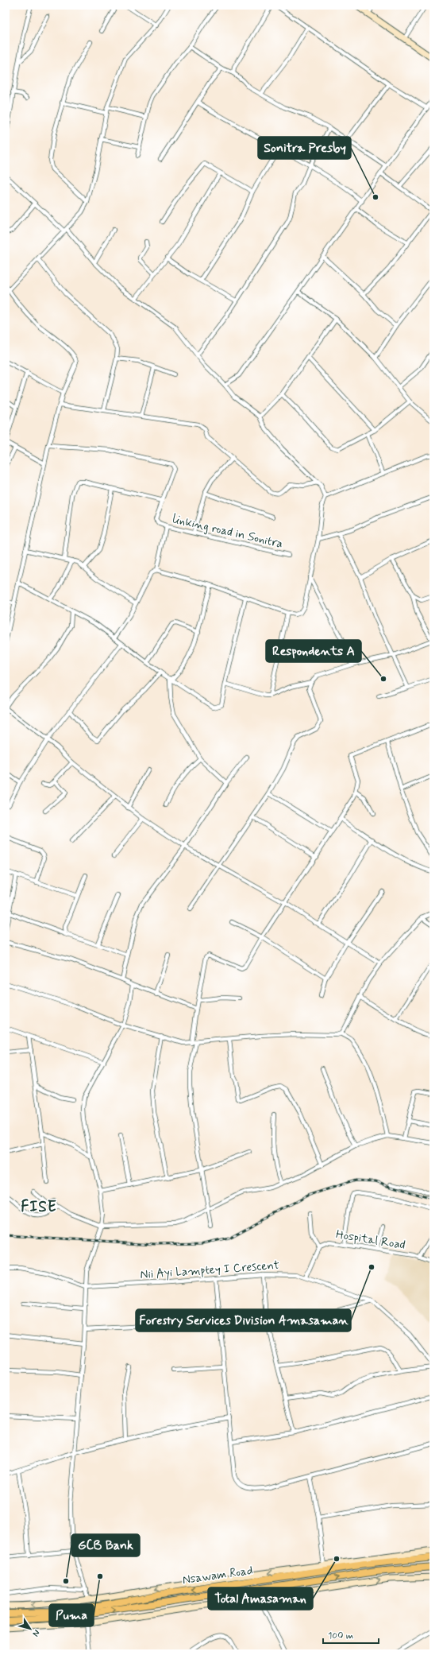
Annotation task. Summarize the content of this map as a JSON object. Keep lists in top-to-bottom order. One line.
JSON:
{"streets":{"highway":["Nsawam Road"],"street":["linking road in Sonitra","Hospital Road","Nii Ayi Lamptey I Crescent"]},"crossings":[["Hospital Road","Nii Ayi Lamptey I Crescent"]],"districts":["FISE"],"places":["Sonitra Presby","Respondents A","Forestry Services Division Amasaman","Total Amasaman","Puma","GCB Bank"],"scale_bar":"100 m","north":"bottom right"}
